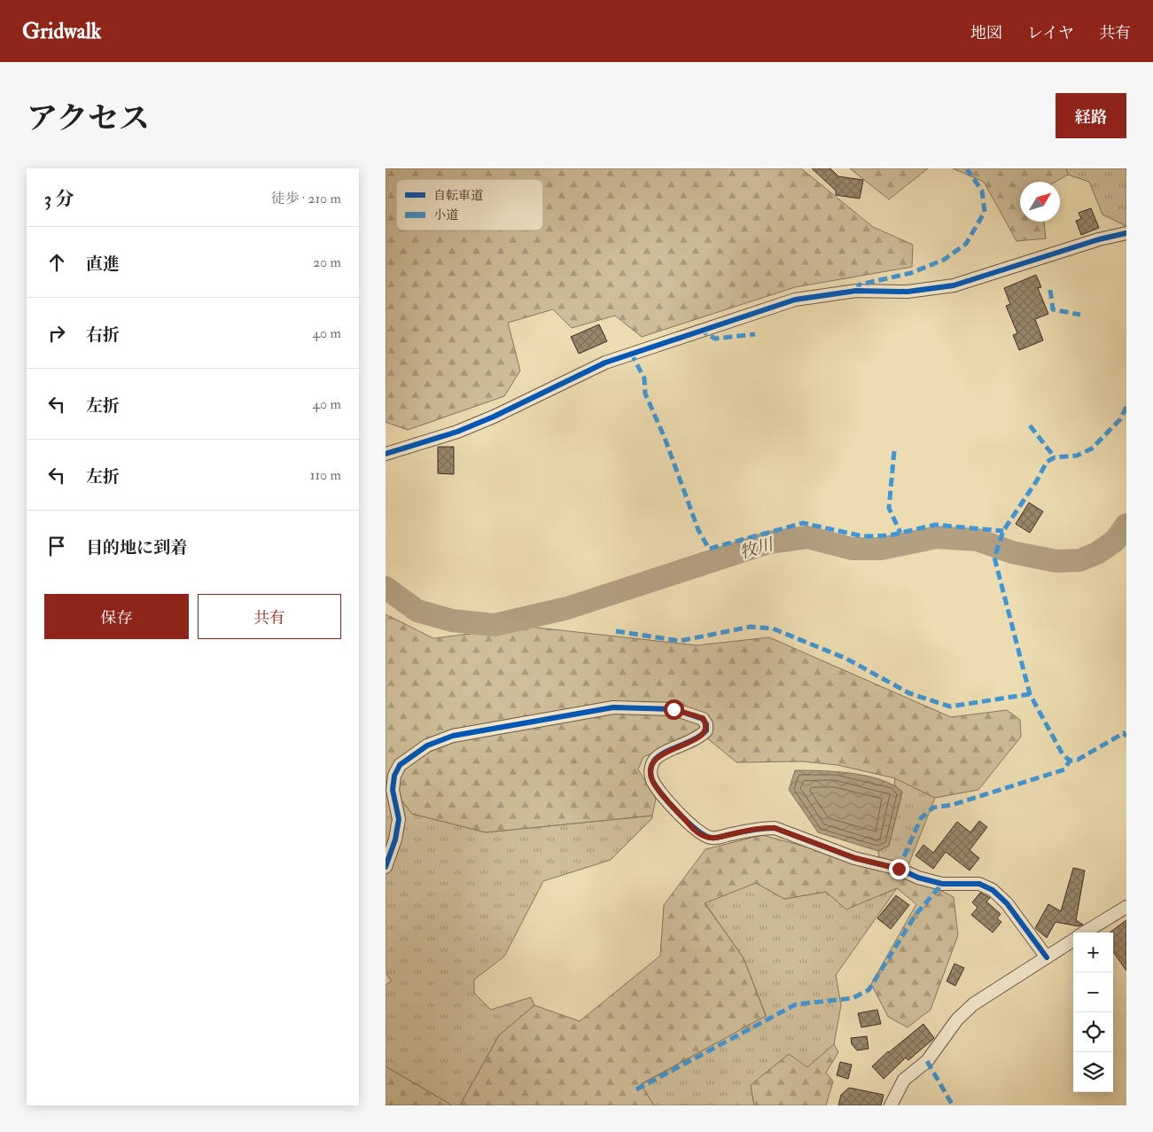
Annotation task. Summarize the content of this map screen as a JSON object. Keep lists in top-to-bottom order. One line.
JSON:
{"water":["牧川"],"legend":["自転車道","小道"],"north":"top right","page":{"header":"Gridwalk","nav":["地図","レイヤ","共有"],"title":"アクセス","buttons":["経路",["保存","共有"]],"heading":["3 分","徒歩 · 210 m"],"list":[["直進","20 m"],["右折","40 m"],["左折","40 m"],["左折","110 m"],"目的地に到着"],"map_buttons":["+","−"]}}
